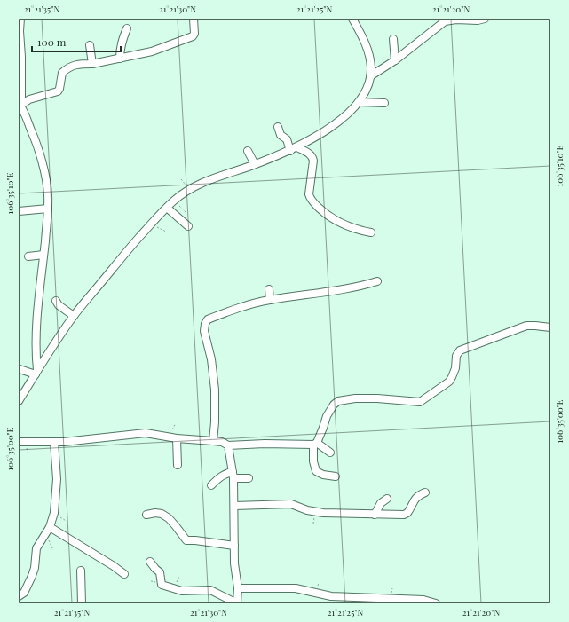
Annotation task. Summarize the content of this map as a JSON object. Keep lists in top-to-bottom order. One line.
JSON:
{"scale_bar":"100 m","coordinates":["21°21'35\"N","21°21'30\"N","21°21'25\"N","21°21'20\"N","106°35'10\"E","106°35'00\"E"]}
